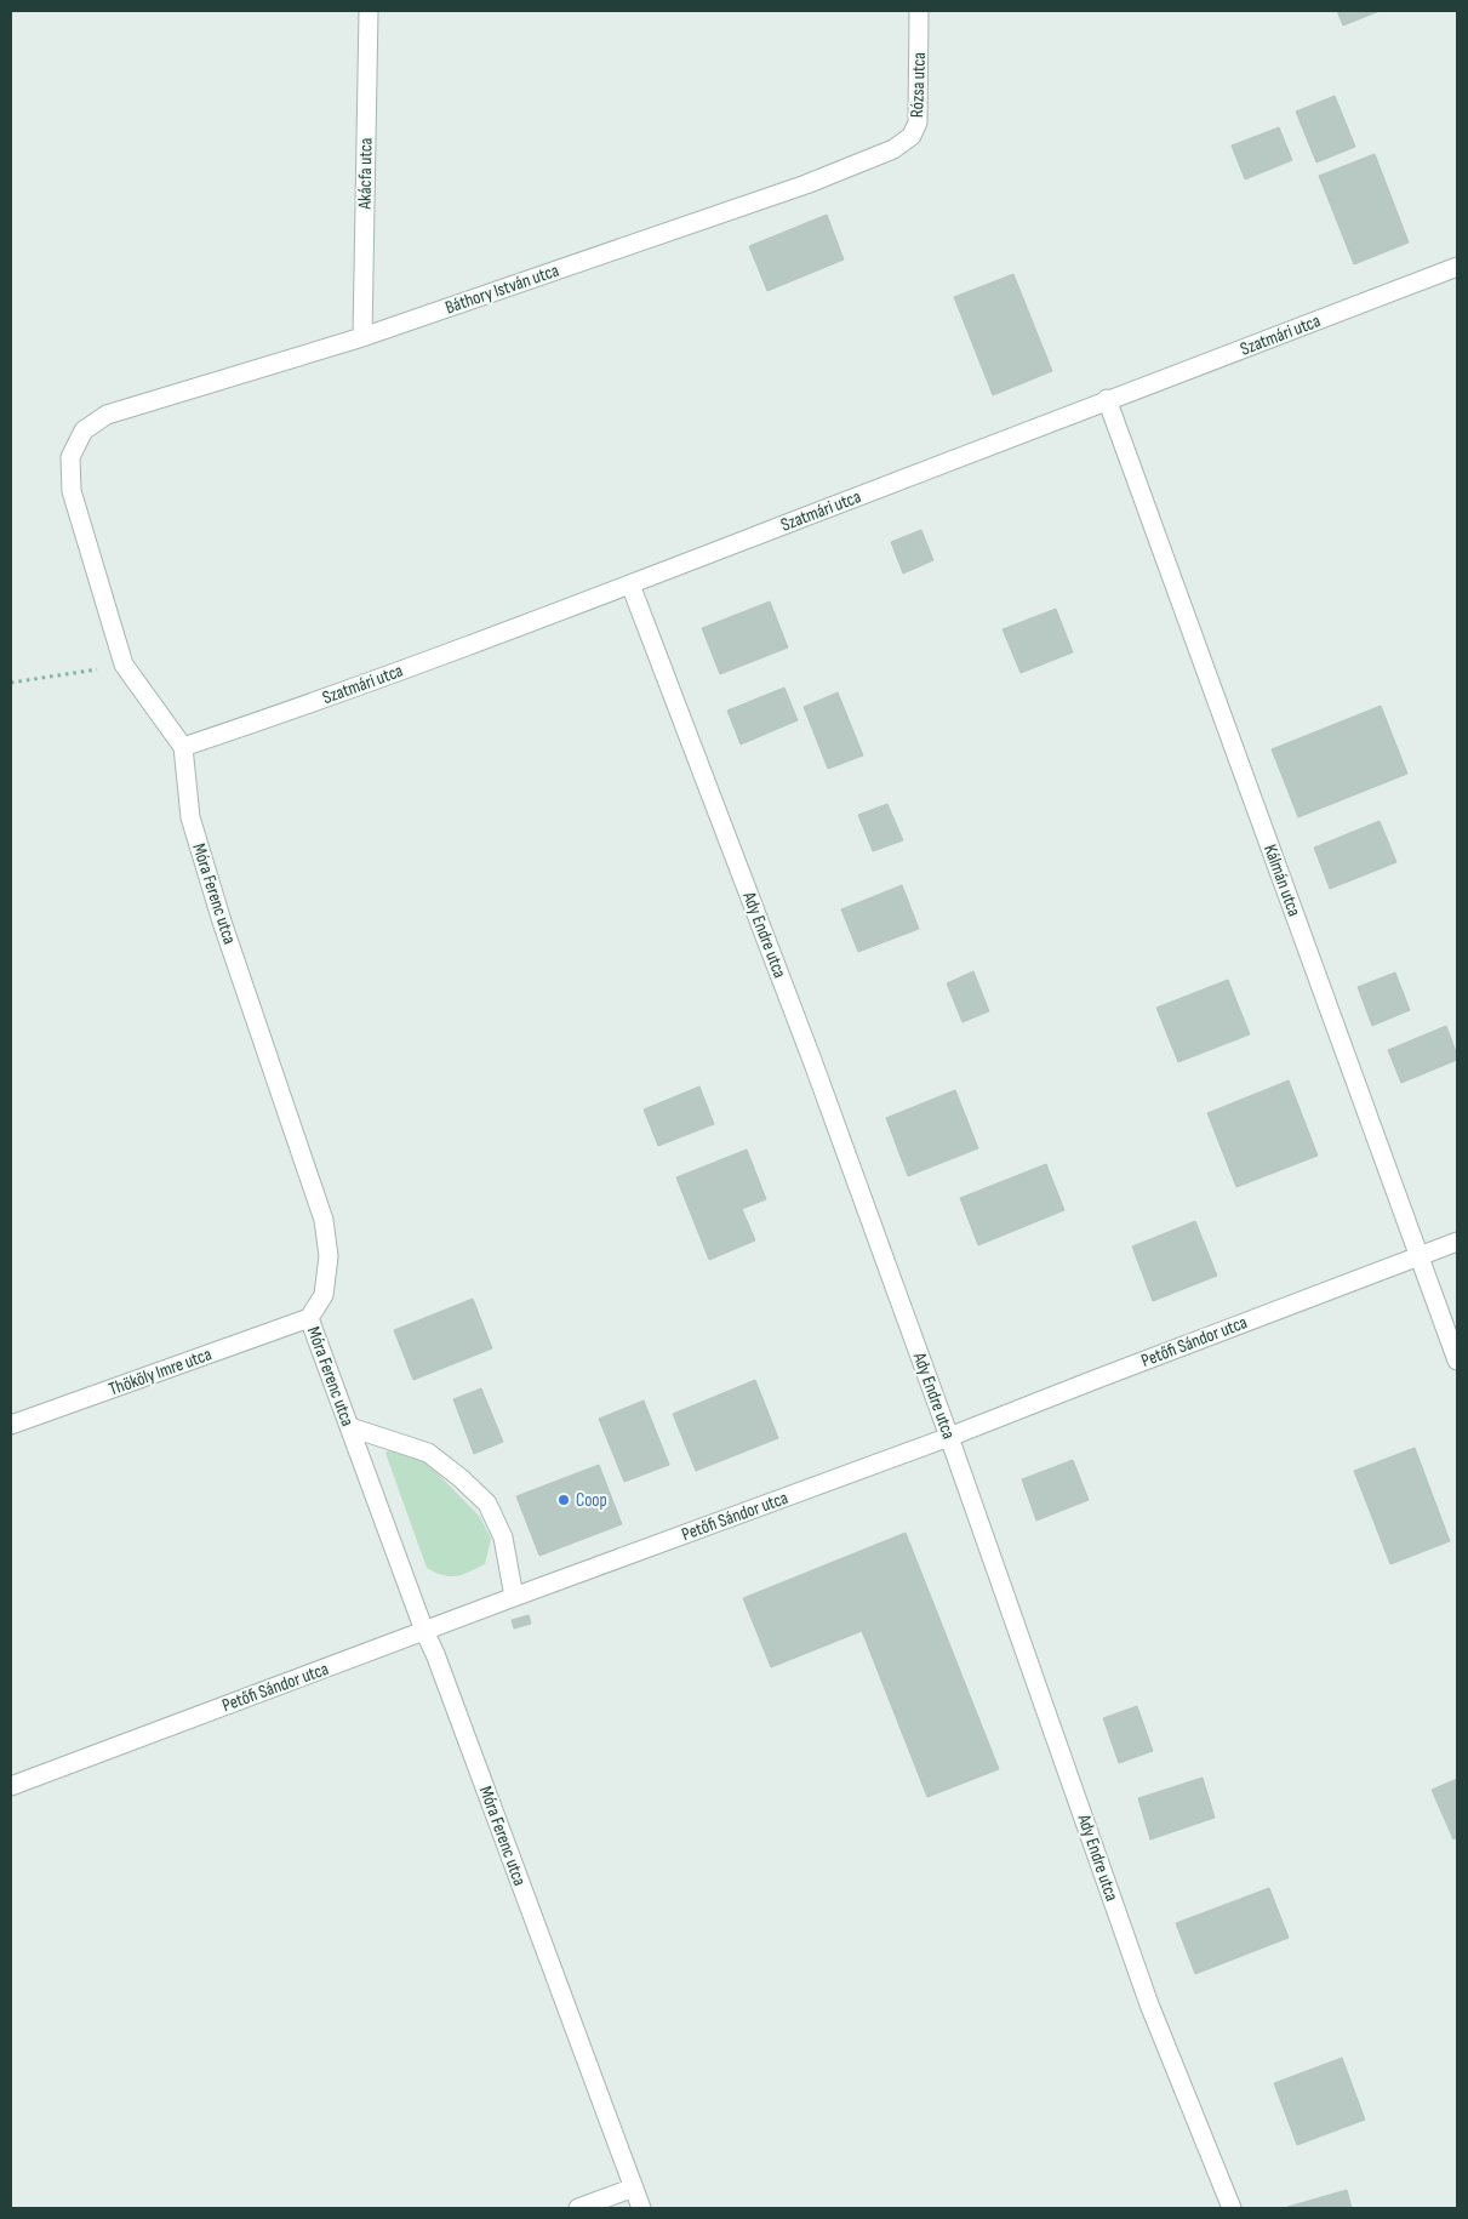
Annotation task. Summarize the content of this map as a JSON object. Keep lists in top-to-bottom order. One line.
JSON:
{"streets":{"street":["Rózsa utca","Akácfa utca","Báthory István utca","Szatmári utca","Kálmán utca","Móra Ferenc utca","Ady Endre utca","Petőfi Sándor utca","Thököly Imre utca"]},"crossings":[["Rózsa utca","Báthory István utca"],["Akácfa utca","Báthory István utca"],["Báthory István utca","Móra Ferenc utca"],["Szatmári utca","Kálmán utca"],["Szatmári utca","Móra Ferenc utca"],["Szatmári utca","Ady Endre utca"],["Kálmán utca","Petőfi Sándor utca"],["Móra Ferenc utca","Petőfi Sándor utca"],["Móra Ferenc utca","Thököly Imre utca"],["Ady Endre utca","Petőfi Sándor utca"]],"places":["Coop"]}
